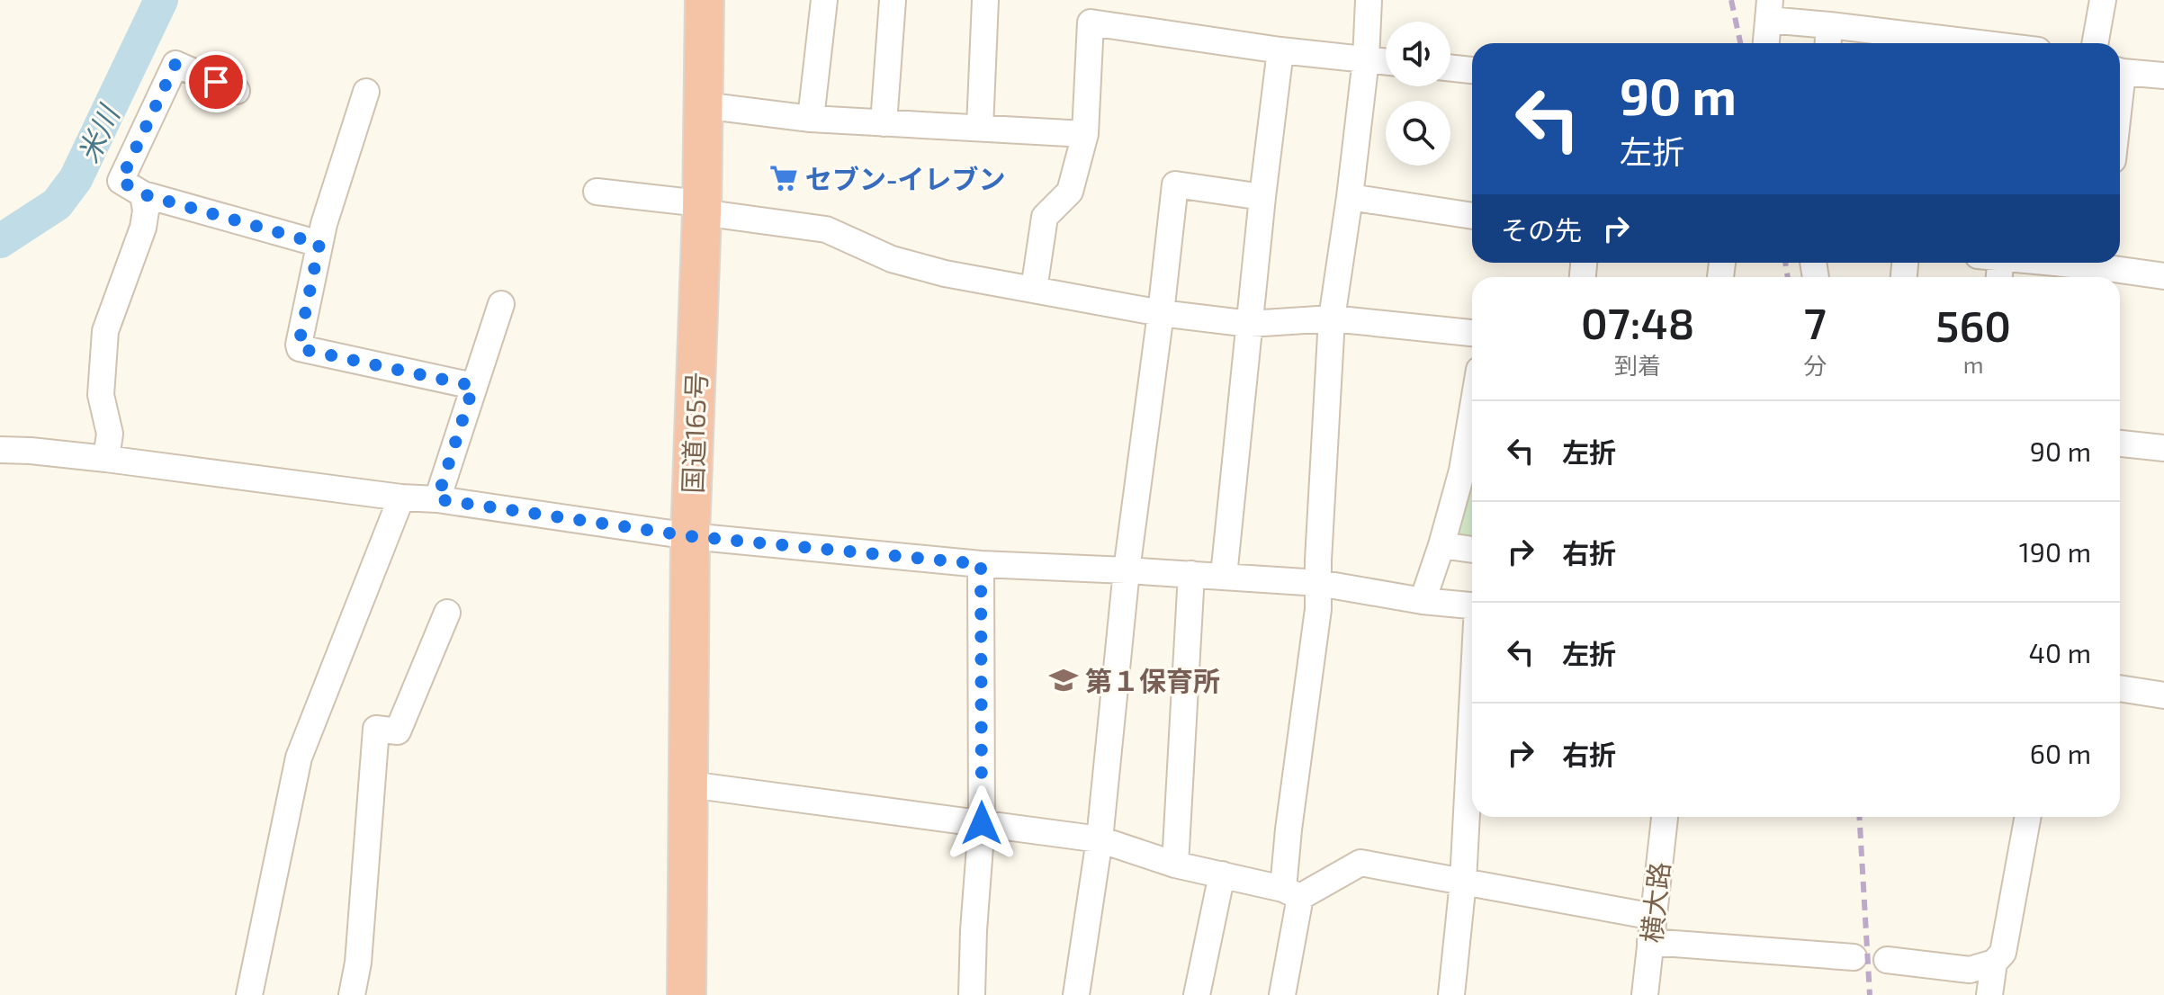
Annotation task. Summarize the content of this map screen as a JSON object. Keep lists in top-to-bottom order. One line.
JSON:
{"streets":{"highway":["国道165号"],"street":["横大路"]},"water":["米川"],"places":{"supermarket":["セブン-イレブン"],"school or university":["第１保育所"]},"page":{"turn":["90 m","左折"],"then":"その先","eta":["07:48","到着","7","分","560","m"],"list":[{"name":"左折","value":"90 m"},{"name":"右折","value":"190 m"},{"name":"左折","value":"40 m"},{"name":"右折","value":"60 m"}]}}
